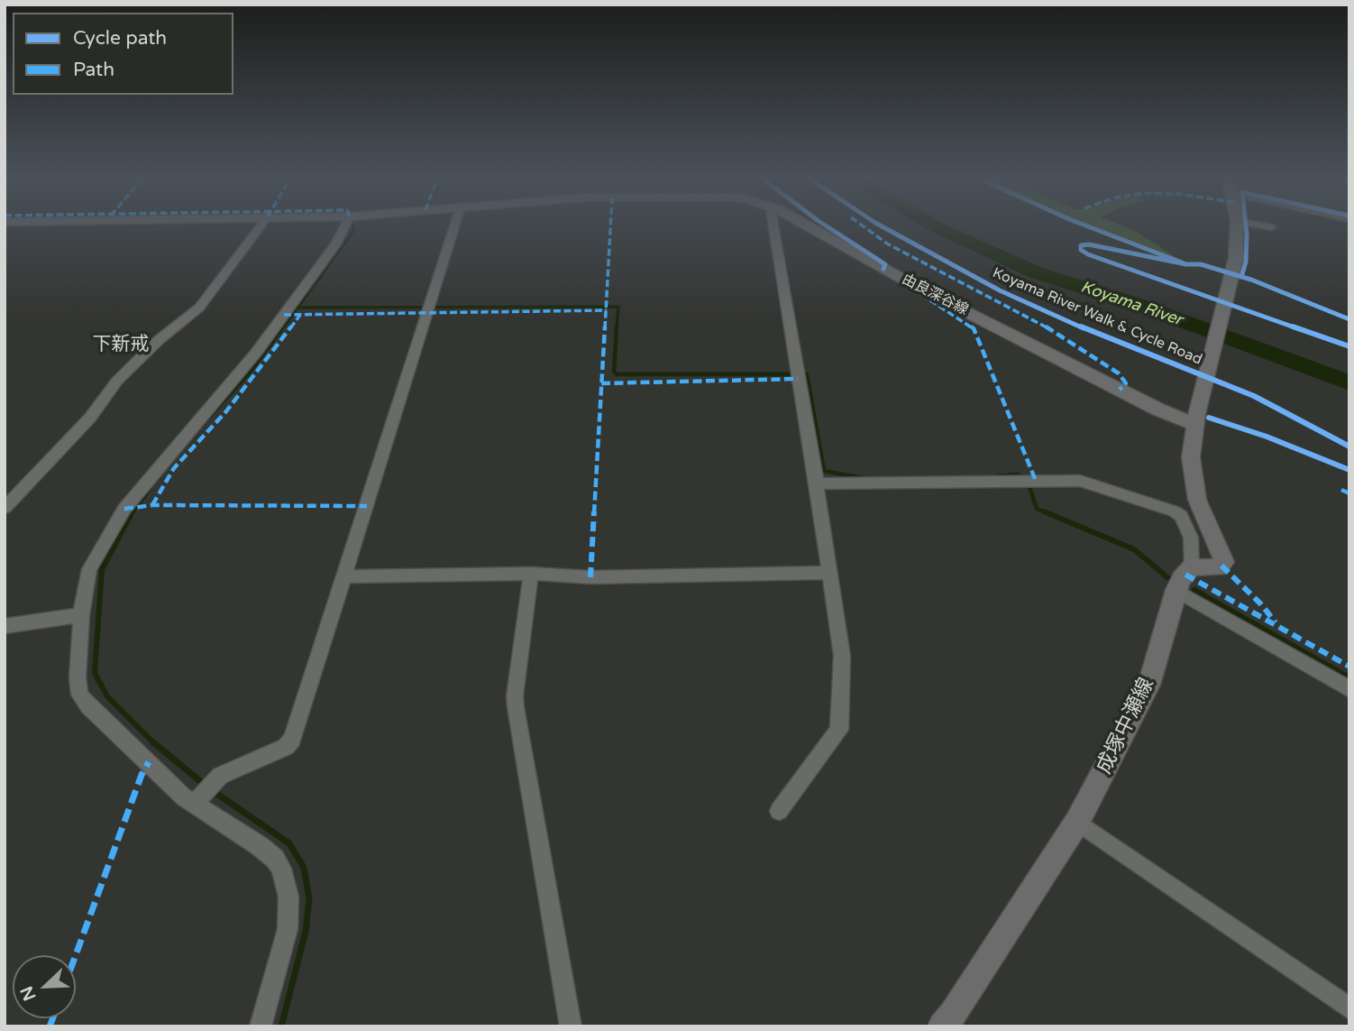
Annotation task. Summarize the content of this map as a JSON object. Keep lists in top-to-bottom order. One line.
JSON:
{"streets":{"main road":["由良深谷線","成塚中瀬線"],"cycle path":["Koyama River Walk & Cycle Road"]},"districts":["下新戒"],"water":["Koyama River"],"legend":["Cycle path","Path"],"north":"bottom left"}
